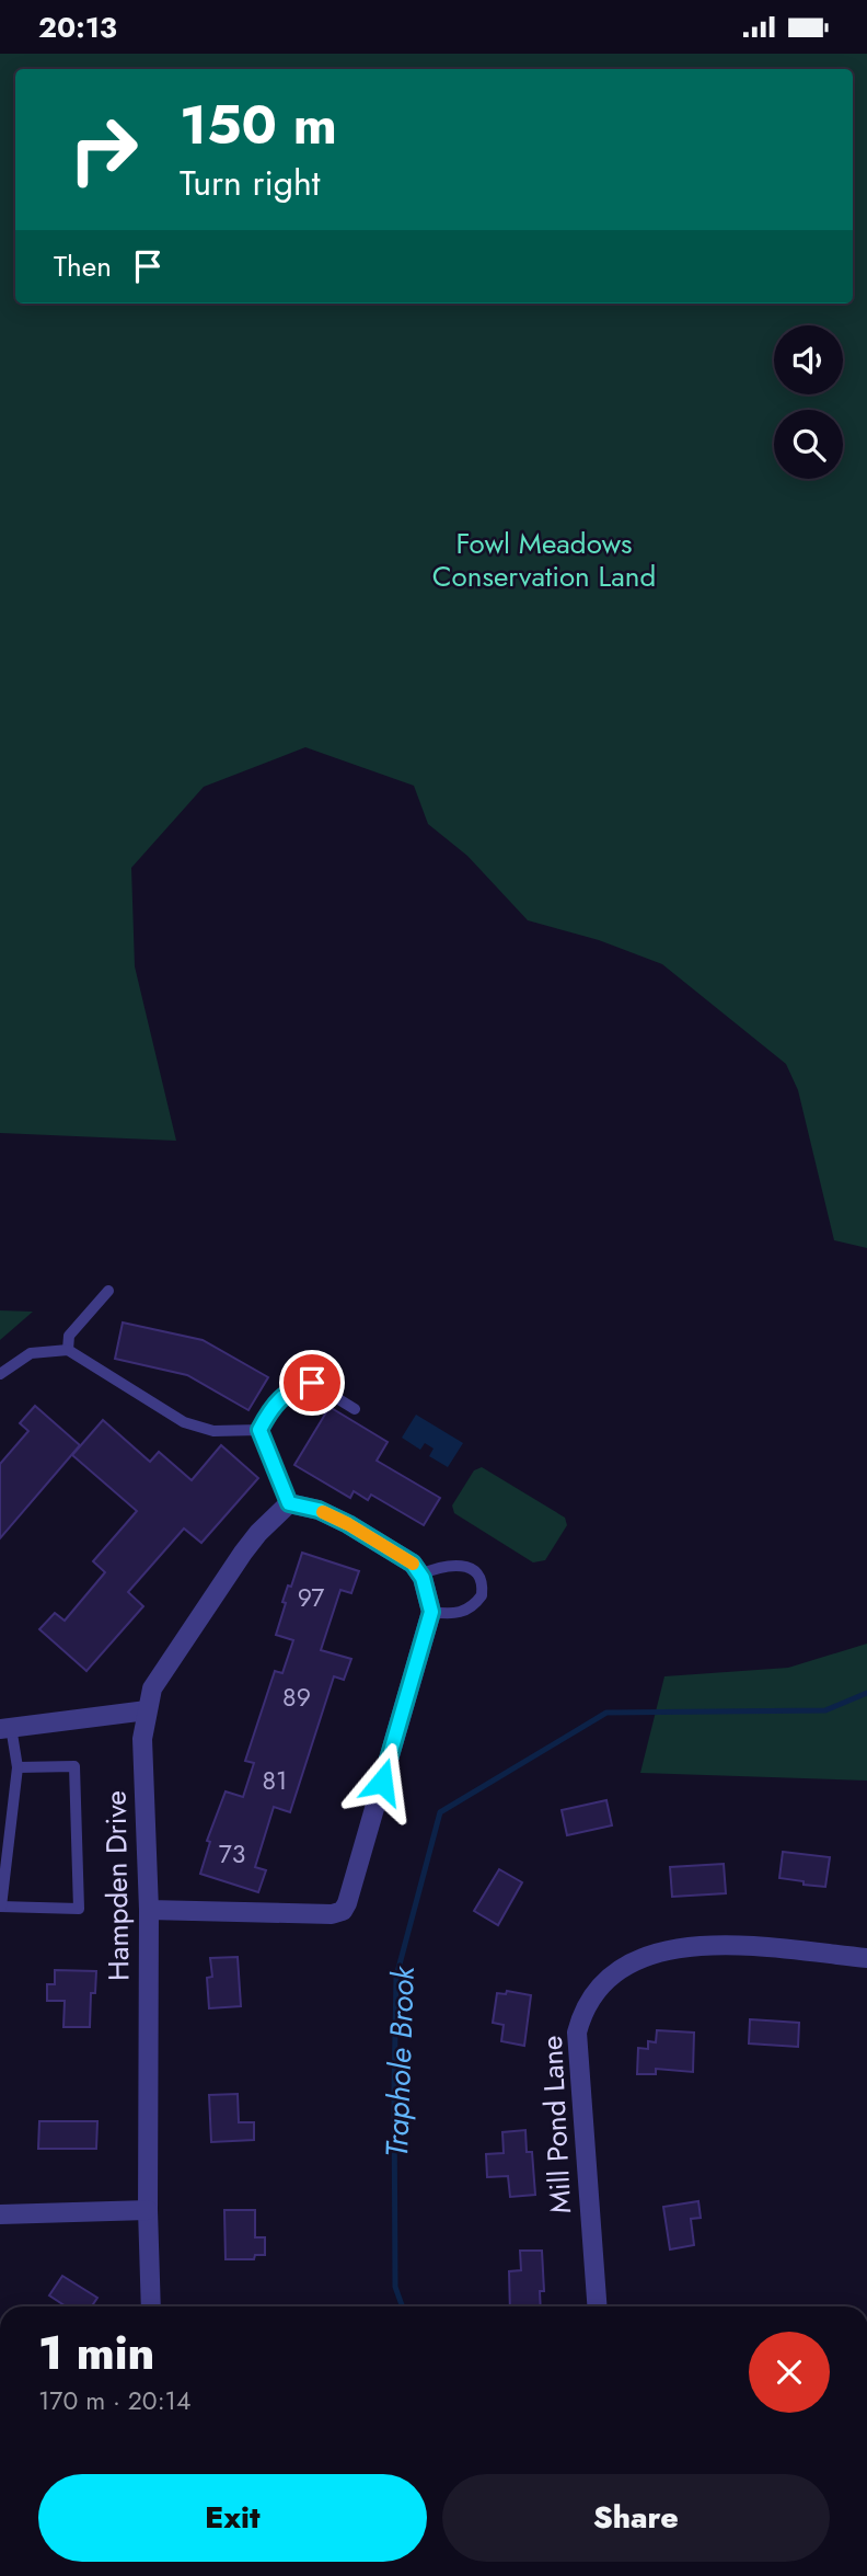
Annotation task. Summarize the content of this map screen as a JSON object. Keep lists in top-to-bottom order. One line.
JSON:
{"streets":{"street":["Hampden Drive","Mill Pond Lane"]},"water":["Traphole Brook"],"parks":["Fowl Meadows Conservation Land"],"house_numbers":["97","89","81","73"],"page":{"status":"20:13","turn":["150 m","Turn right"],"then":"Then","heading":["1 min","170 m · 20:14"],"buttons":["Exit","Share"]}}
